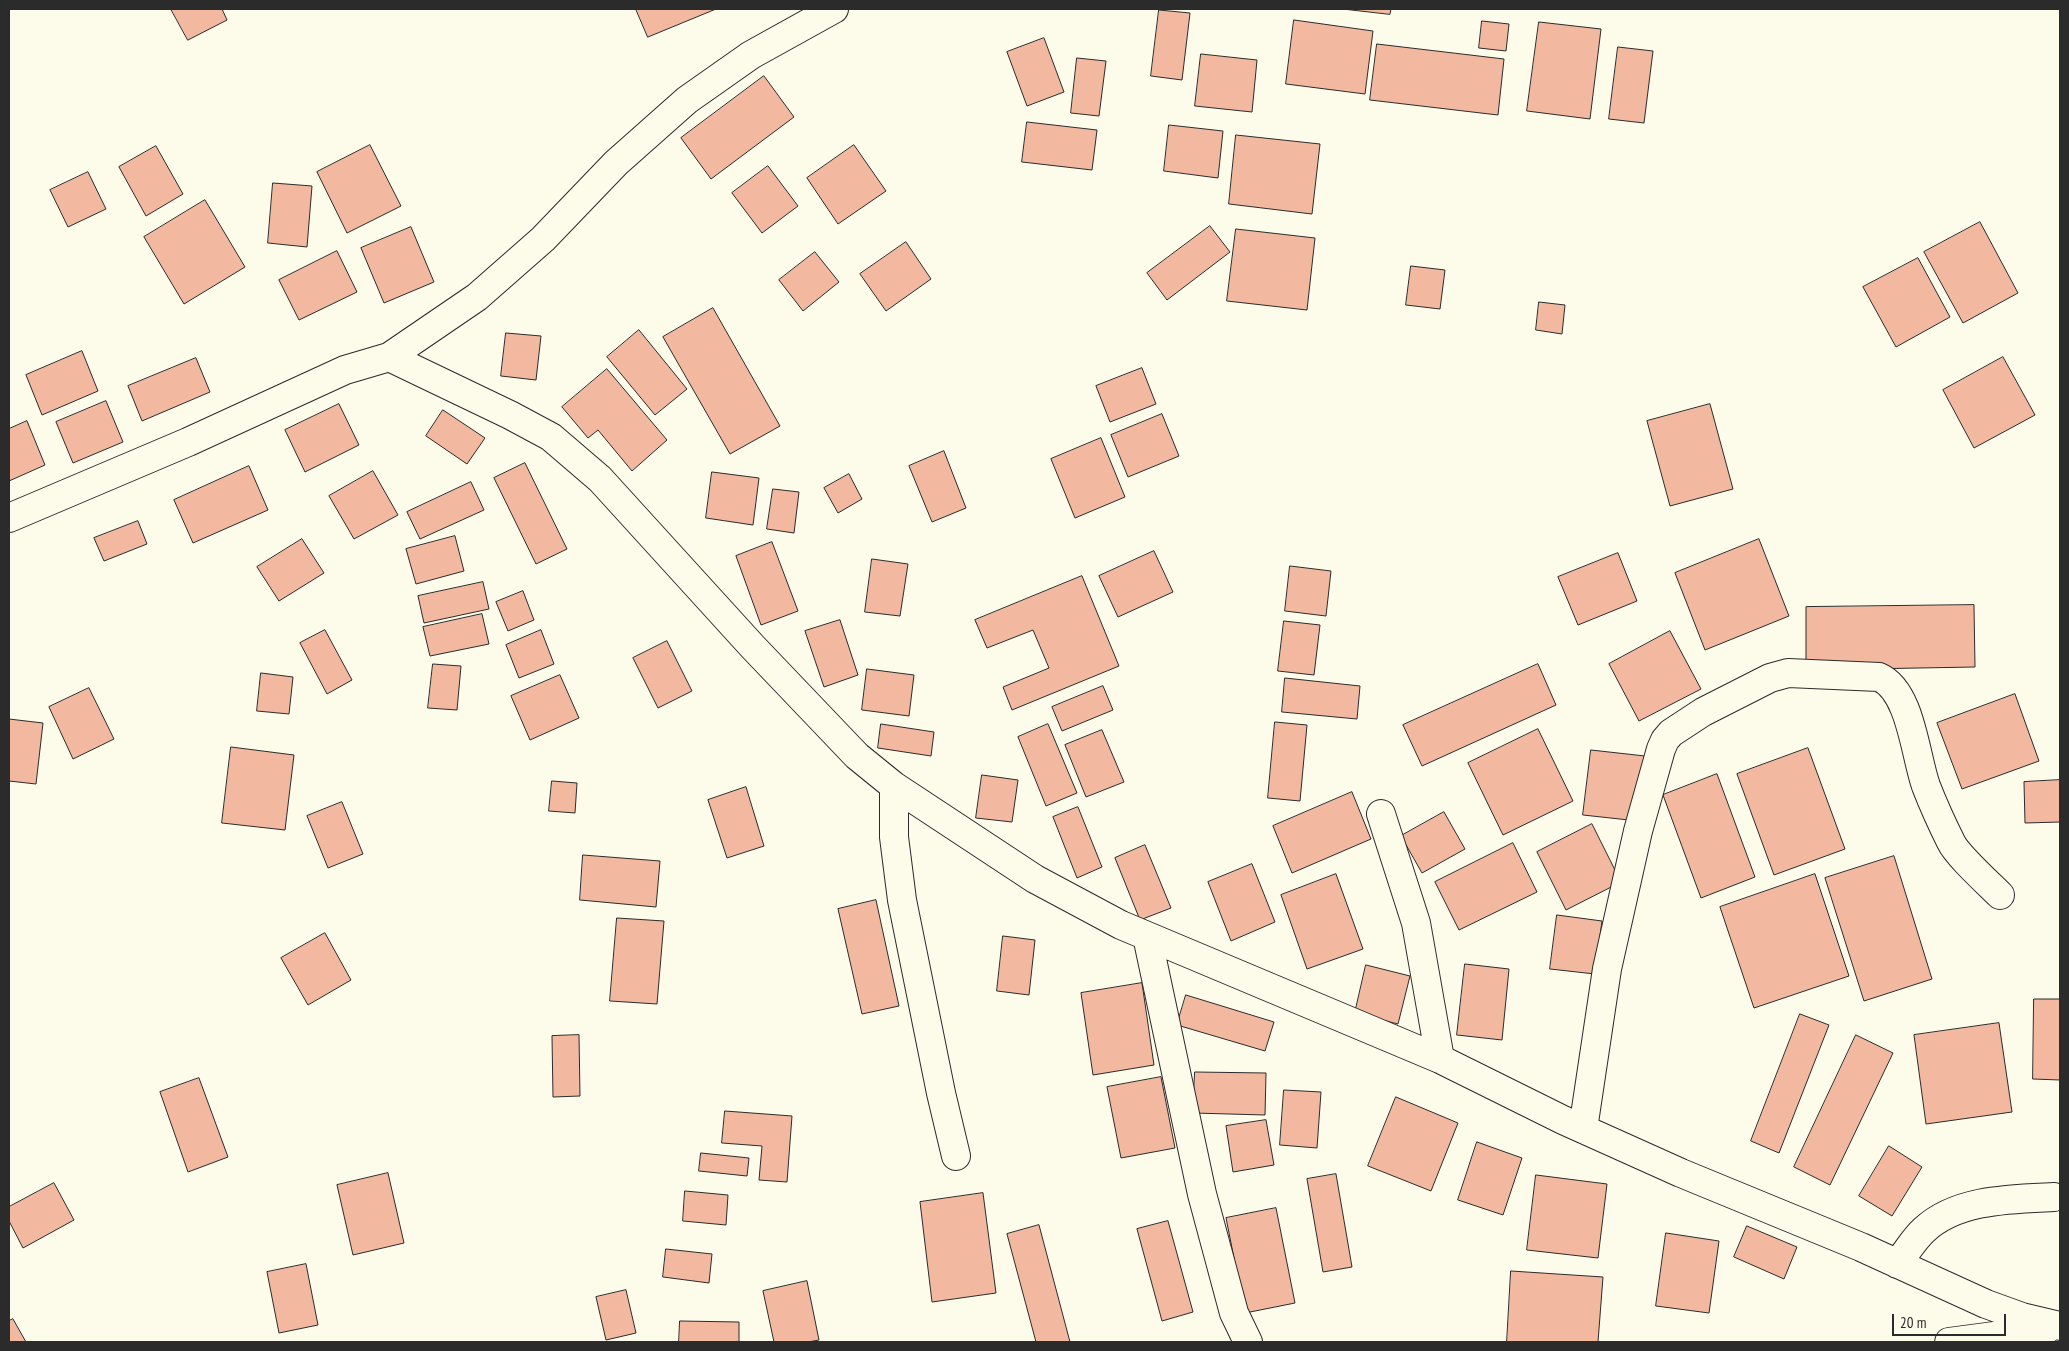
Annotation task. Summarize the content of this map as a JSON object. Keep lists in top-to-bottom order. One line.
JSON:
{"scale_bar":"20 m"}
